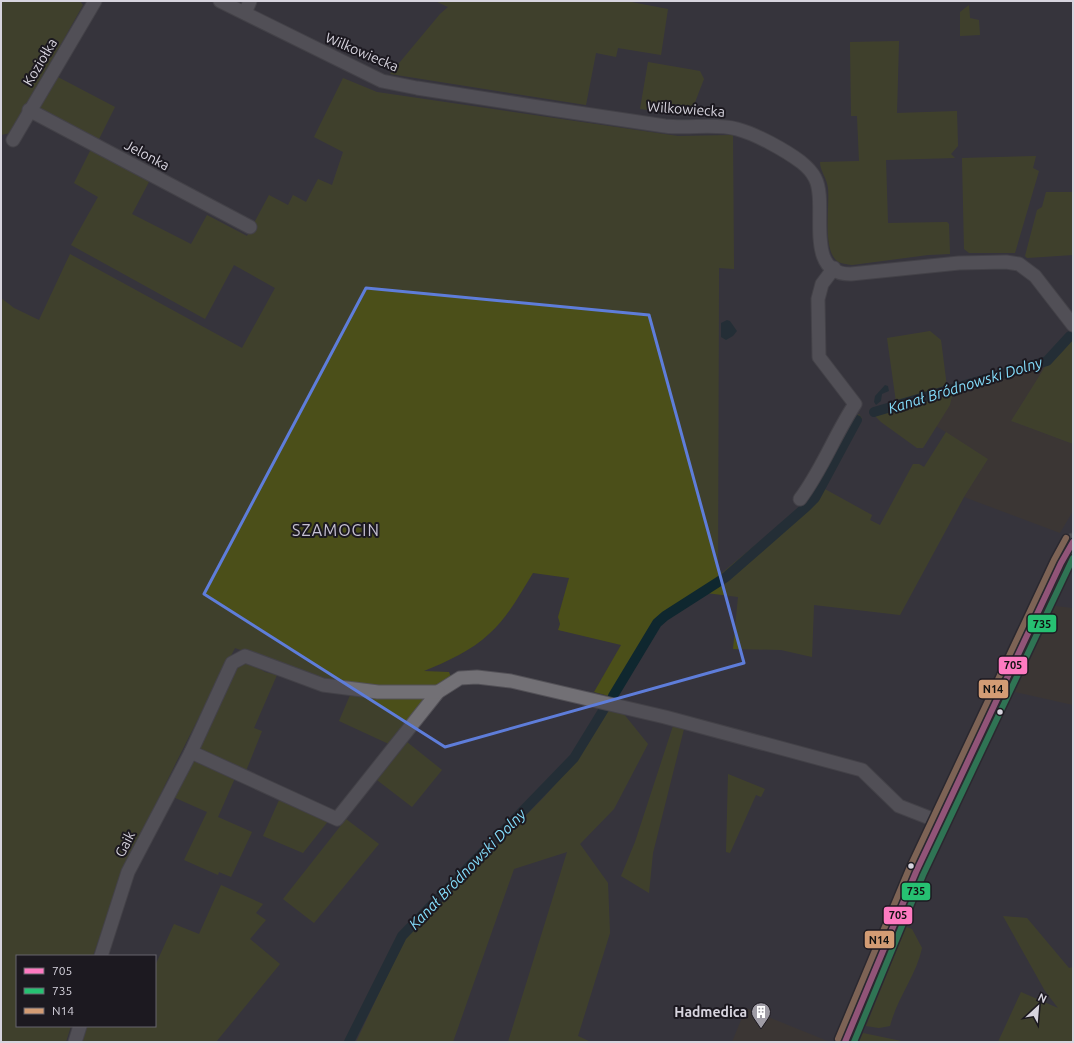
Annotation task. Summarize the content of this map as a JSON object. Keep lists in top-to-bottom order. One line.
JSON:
{"streets":{"street":["Wilkowiecka","Koziołka","Jelonka","Gaik"]},"crossings":[["Koziołka","Jelonka"]],"districts":["SZAMOCIN"],"water":["Kanał Bródnowski Dolny"],"places":{"building":["Hadmedica"]},"lines":["transit line N14","transit line 705","transit line 735"],"legend":["705","735","N14"],"north":"top right"}
